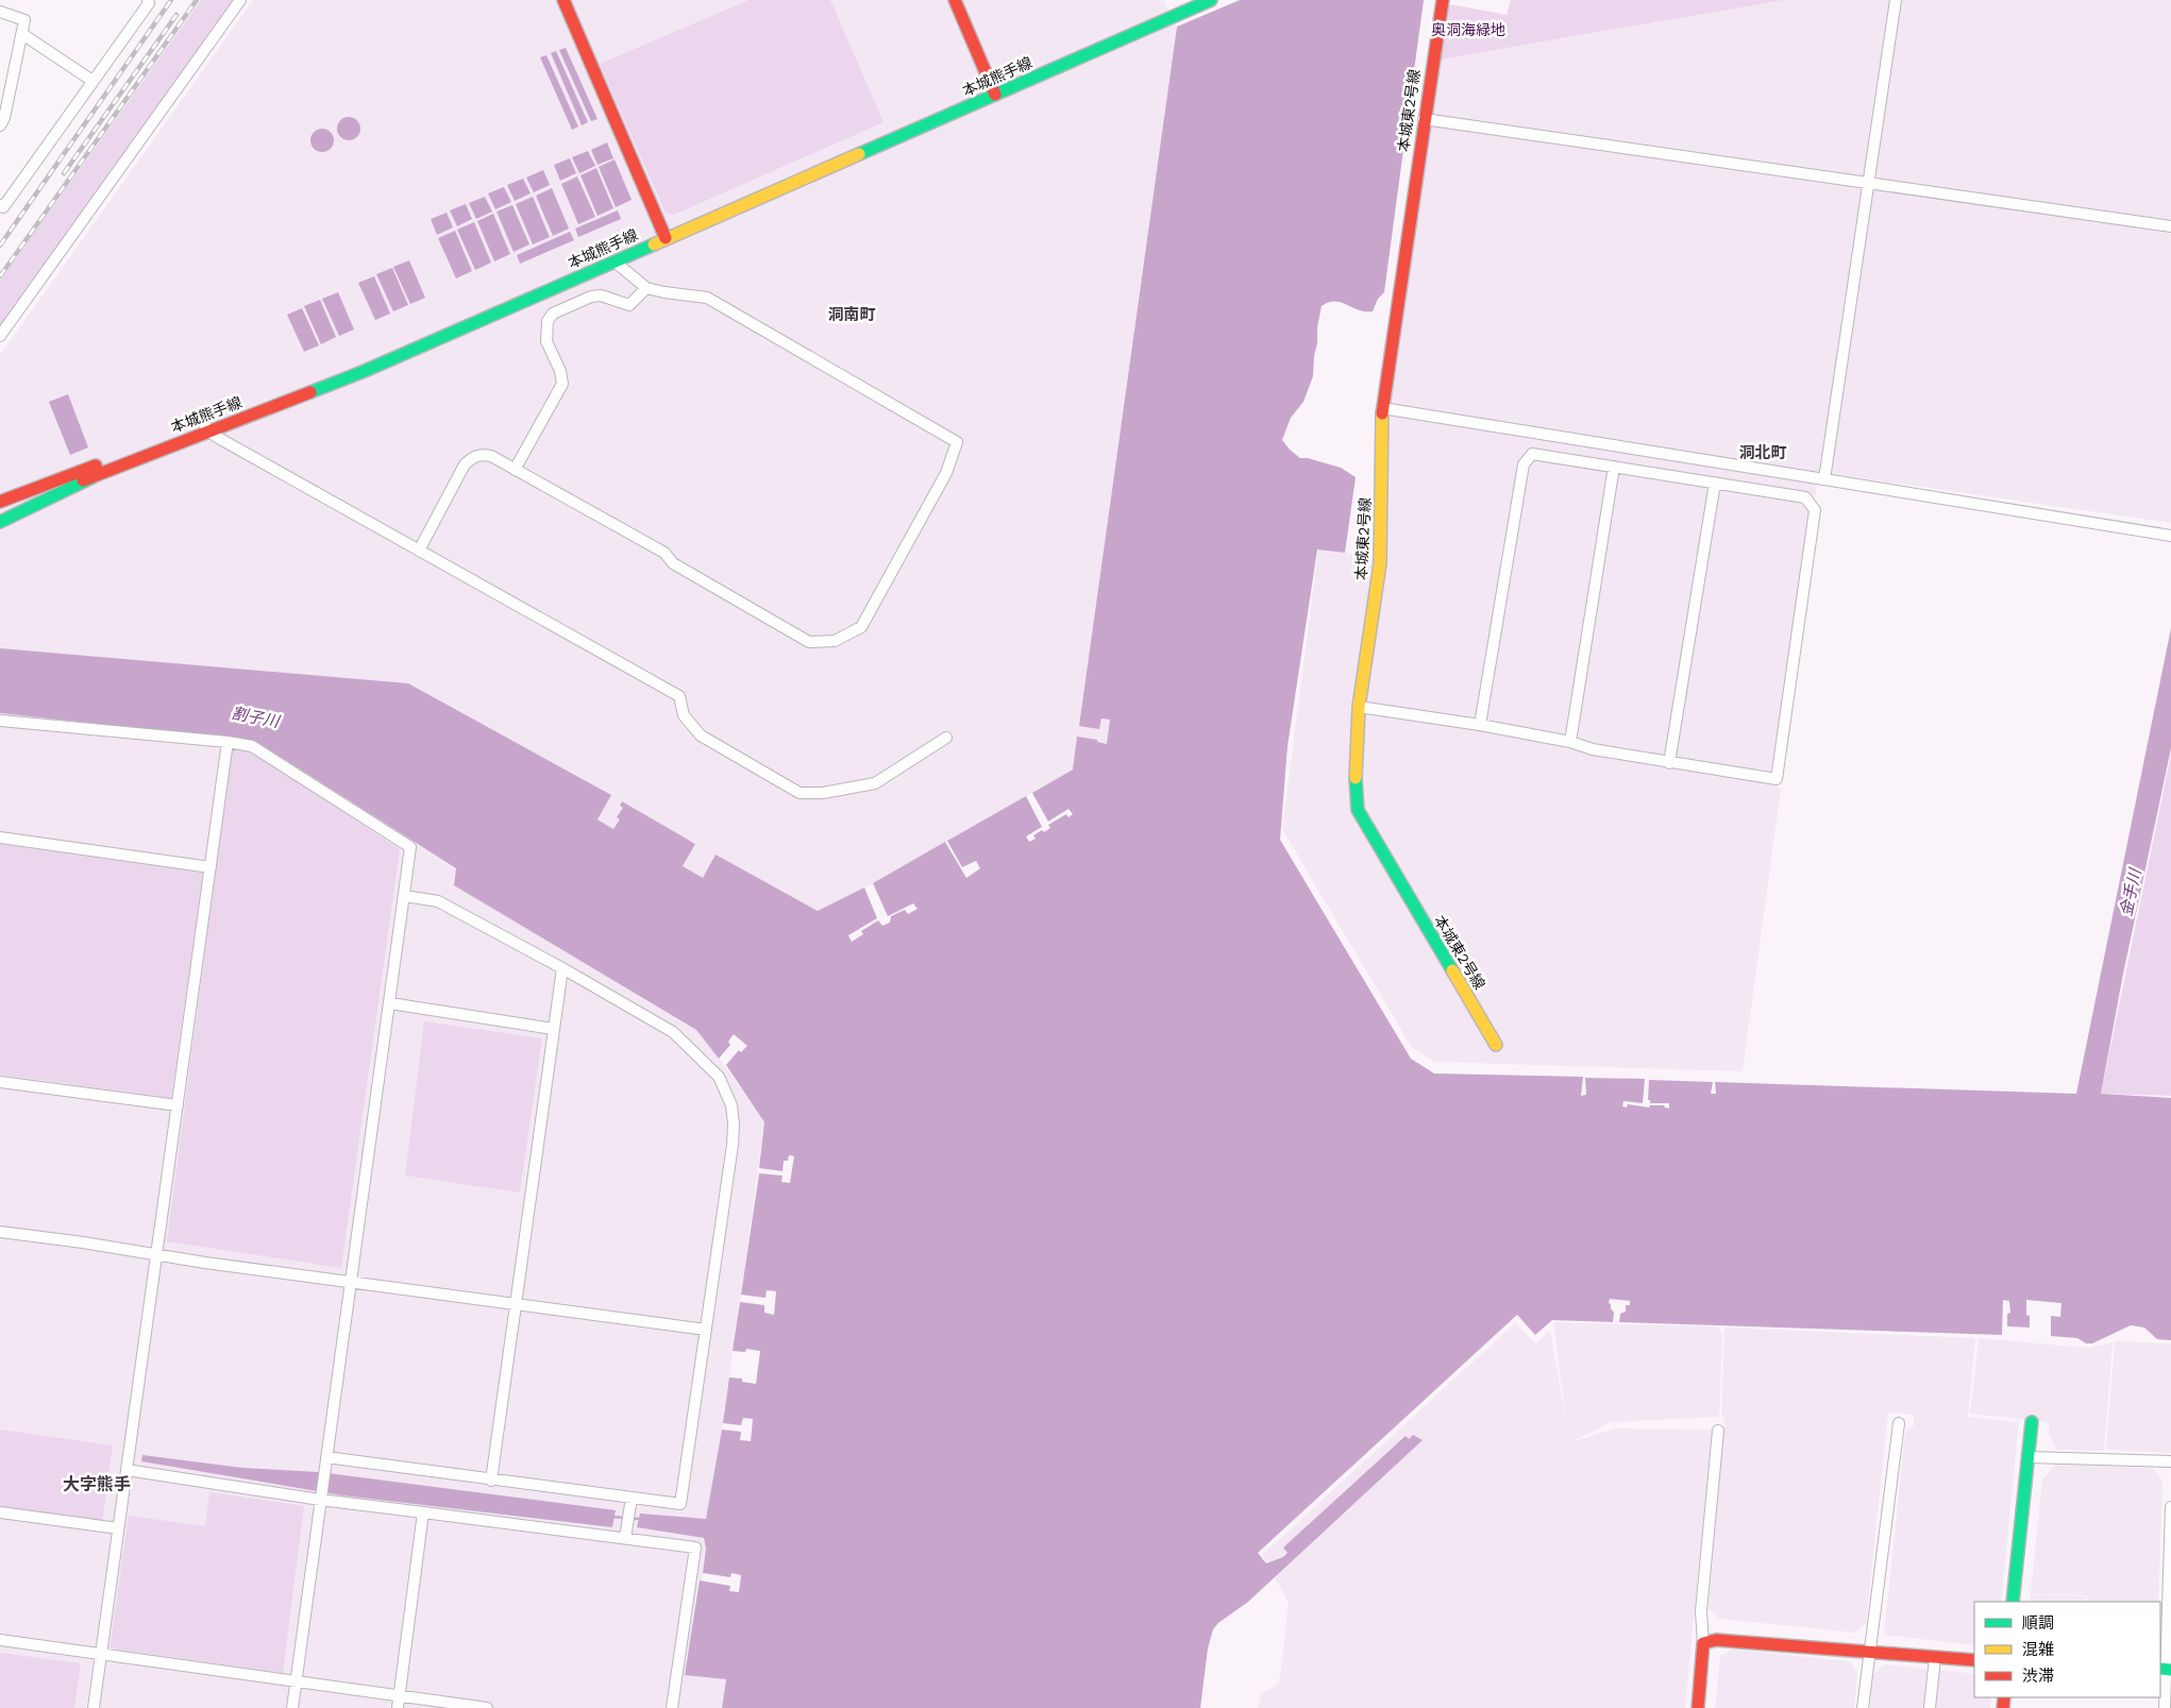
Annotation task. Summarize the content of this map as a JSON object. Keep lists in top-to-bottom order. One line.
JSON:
{"streets":{"main road":["本城熊手線","本城東2号線"]},"districts":["洞南町","洞北町","大字熊手"],"water":["割子川","金手川"],"parks":["奥洞海緑地"],"legend":["順調","混雑","渋滞"]}
